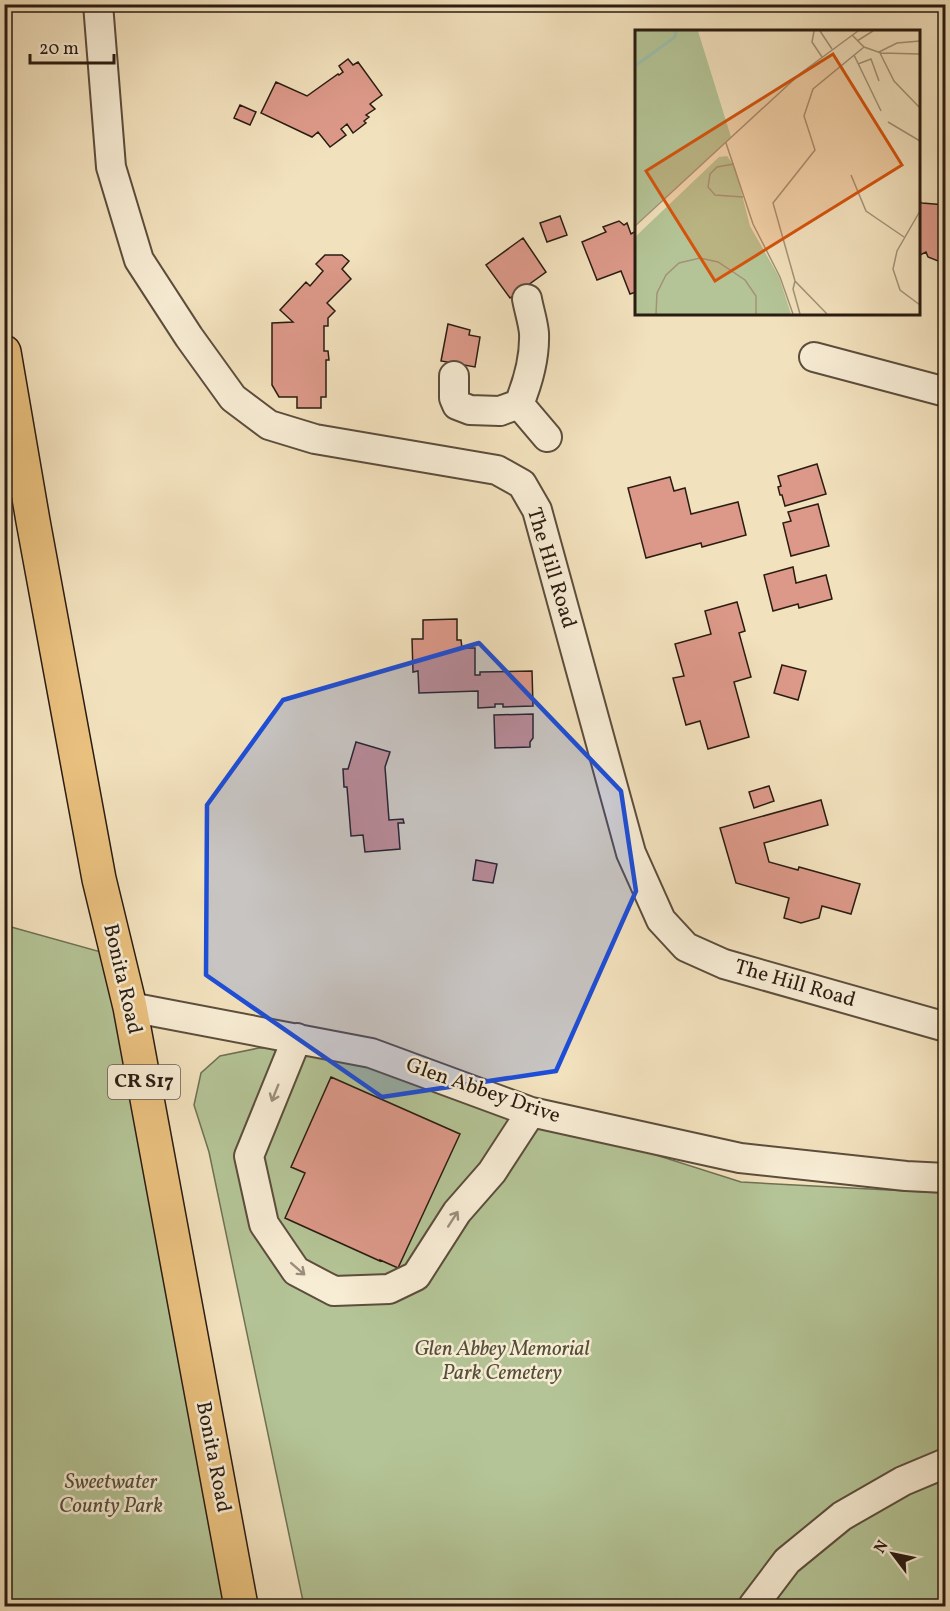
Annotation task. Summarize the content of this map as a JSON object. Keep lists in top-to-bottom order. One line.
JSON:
{"streets":{"main road":["Bonita Road","CR S17"],"street":["The Hill Road","Glen Abbey Drive"]},"crossings":[["Bonita Road","Glen Abbey Drive"]],"parks":["Glen Abbey Memorial Park Cemetery","Sweetwater County Park"],"scale_bar":"20 m","north":"top left"}
